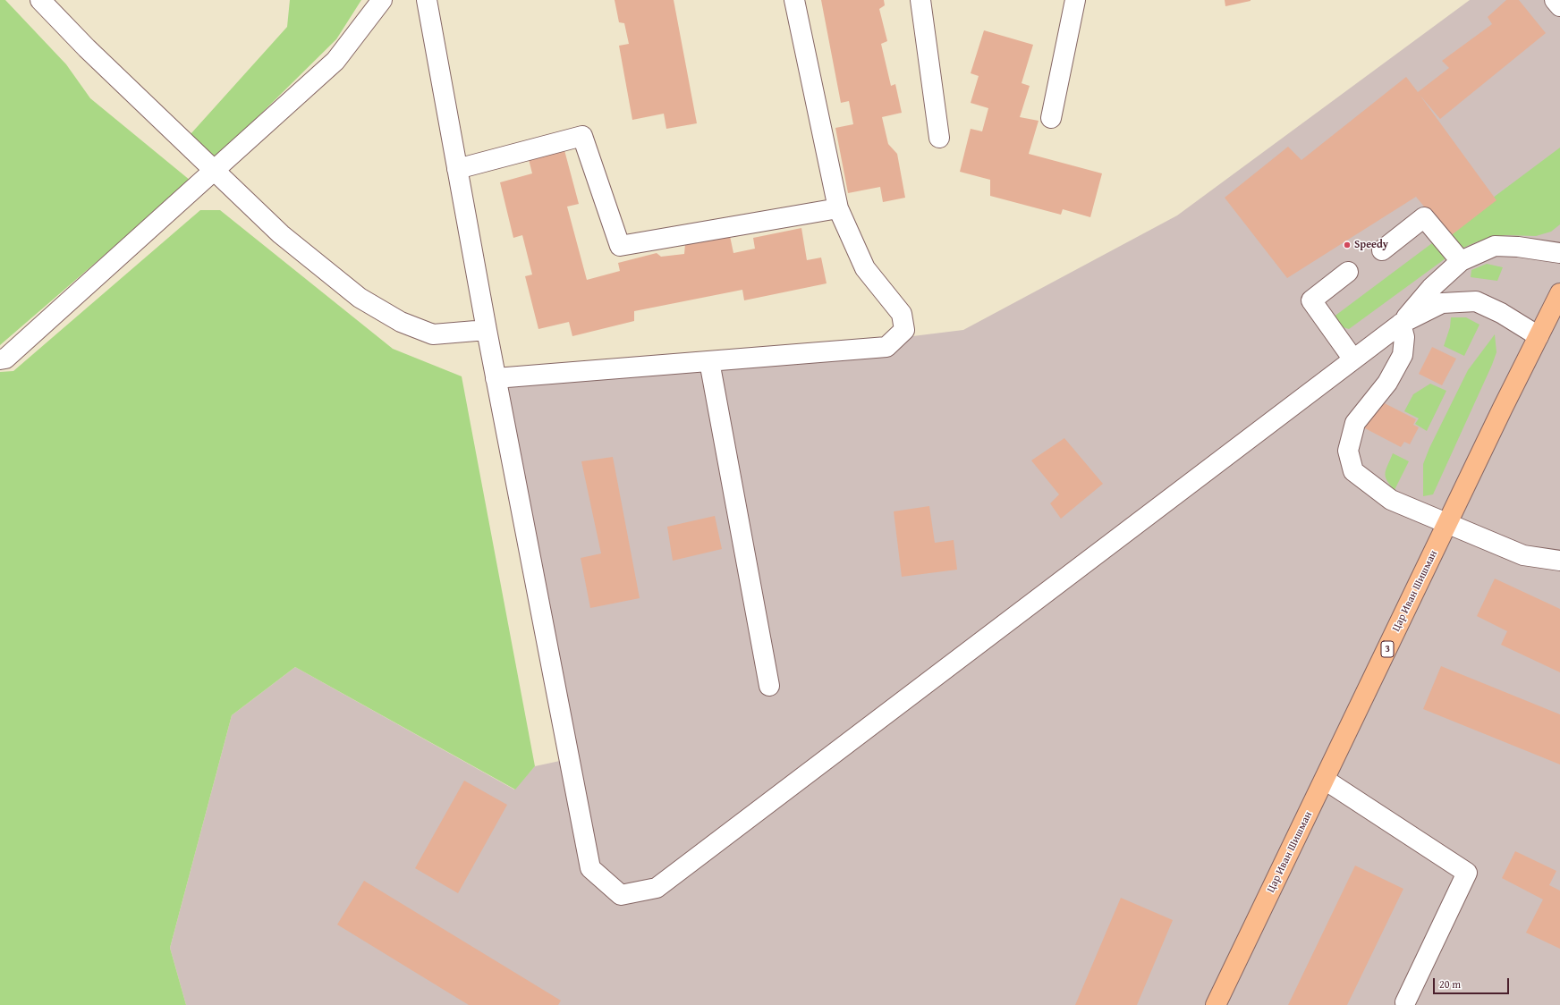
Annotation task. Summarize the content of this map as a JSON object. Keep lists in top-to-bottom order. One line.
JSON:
{"streets":{"main road":["Цар Иван Шишман","3"]},"places":["Speedy"],"scale_bar":"20 m"}
